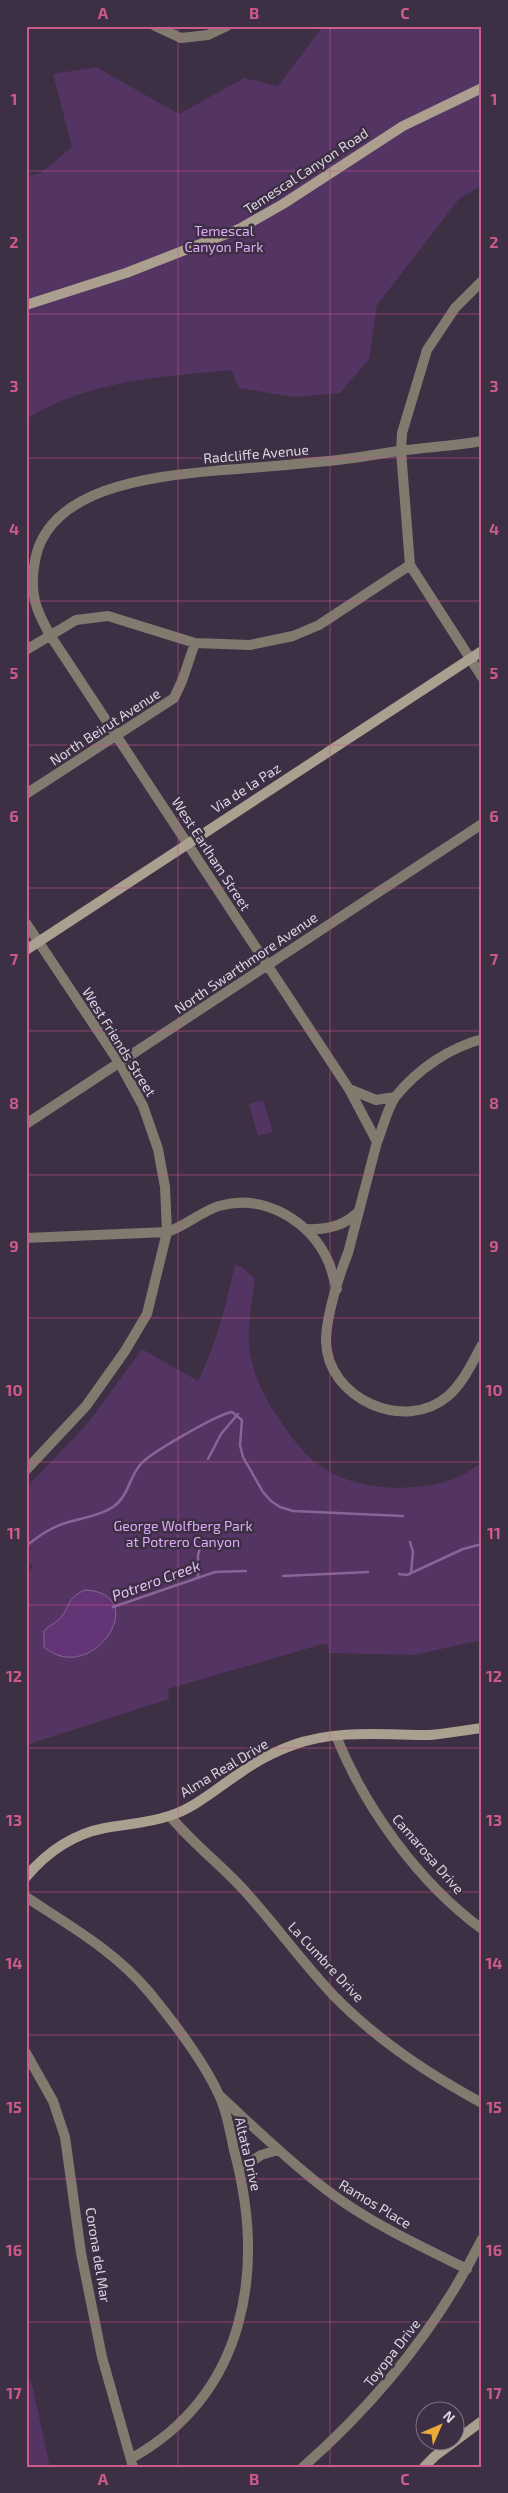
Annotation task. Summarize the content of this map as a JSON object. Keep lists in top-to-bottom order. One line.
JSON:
{"streets":{"street":["Temescal Canyon Road","Radcliffe Avenue","North Beirut Avenue","Via de la Paz","West Earlham Street","North Swarthmore Avenue","West Friends Street","Alma Real Drive","Camarosa Drive","La Cumbre Drive","Altata Drive","Ramos Place","Corona del Mar","Toyopa Drive"]},"crossings":[["Radcliffe Avenue","West Earlham Street"],["North Beirut Avenue","West Earlham Street"],["Via de la Paz","West Earlham Street"],["Via de la Paz","West Friends Street"],["West Earlham Street","North Swarthmore Avenue"],["North Swarthmore Avenue","West Friends Street"],["Alma Real Drive","Camarosa Drive"],["Alma Real Drive","La Cumbre Drive"],["Altata Drive","Ramos Place"],["Altata Drive","Corona del Mar"],["Ramos Place","Toyopa Drive"]],"water":["Potrero Creek"],"parks":["Temescal Canyon Park","George Wolfberg Park at Potrero Canyon"],"north":"top right","grid":{"columns":["A","B","C"],"rows":["1","2","3","4","5","6","7","8","9","10","11","12","13","14","15","16","17"]}}
